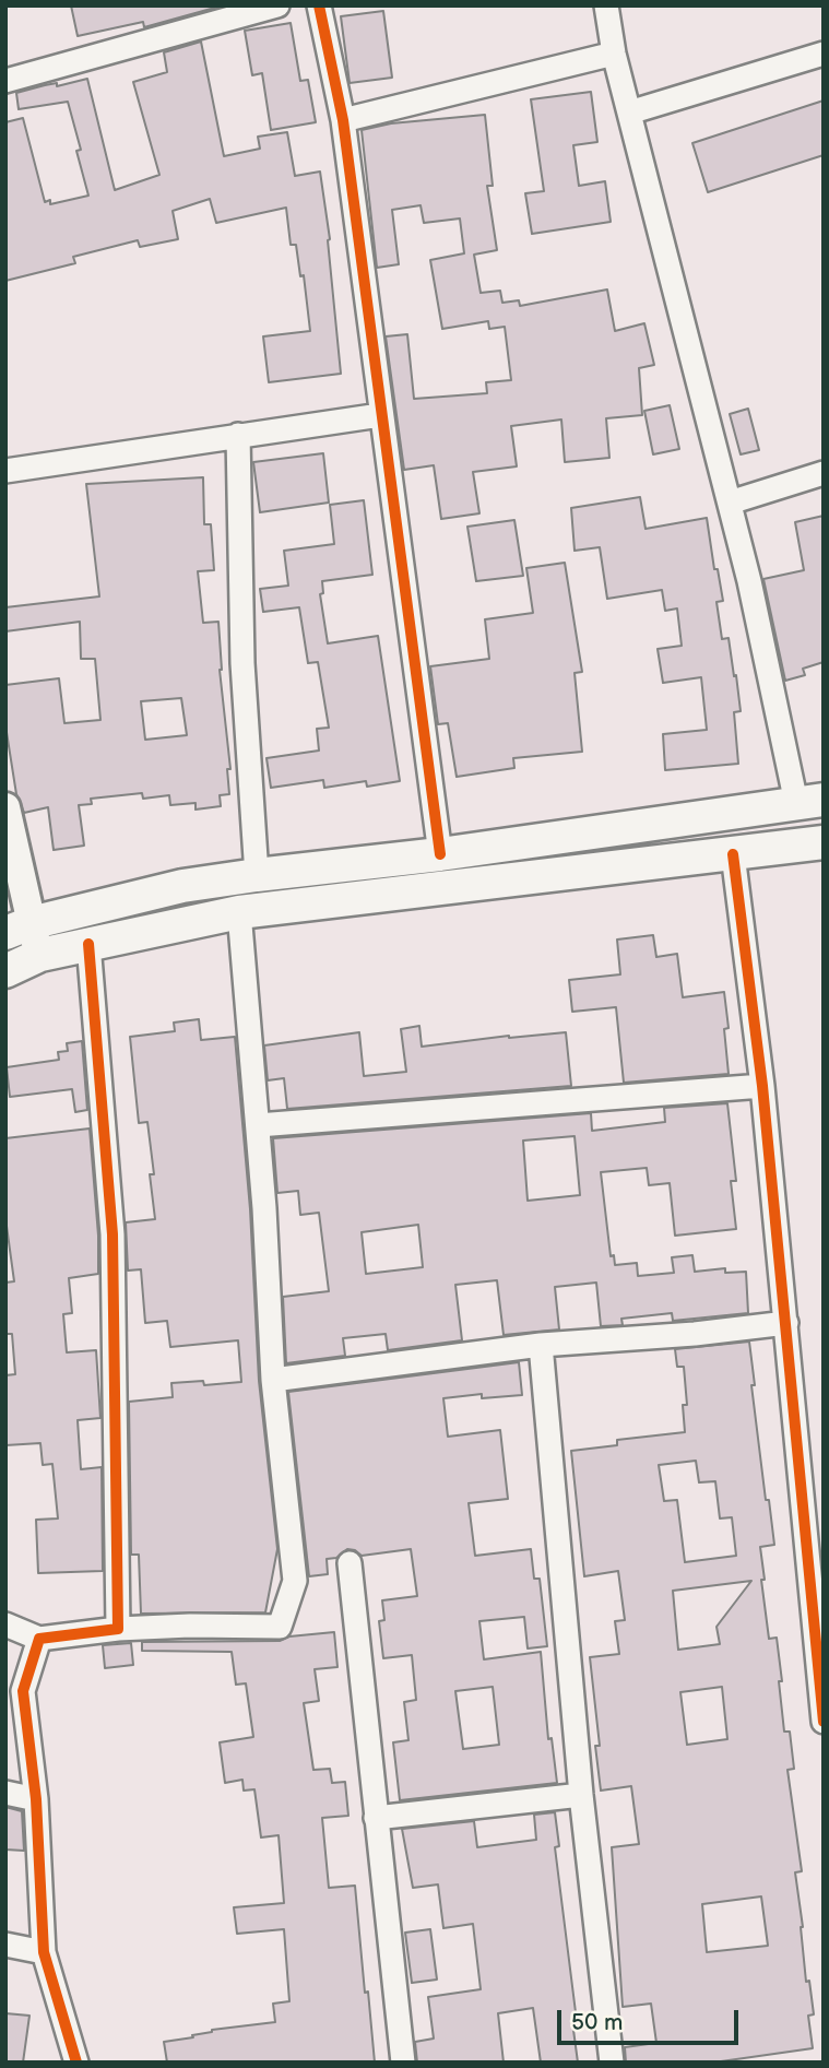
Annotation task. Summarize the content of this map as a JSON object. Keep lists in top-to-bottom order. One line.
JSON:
{"scale_bar":"50 m"}
